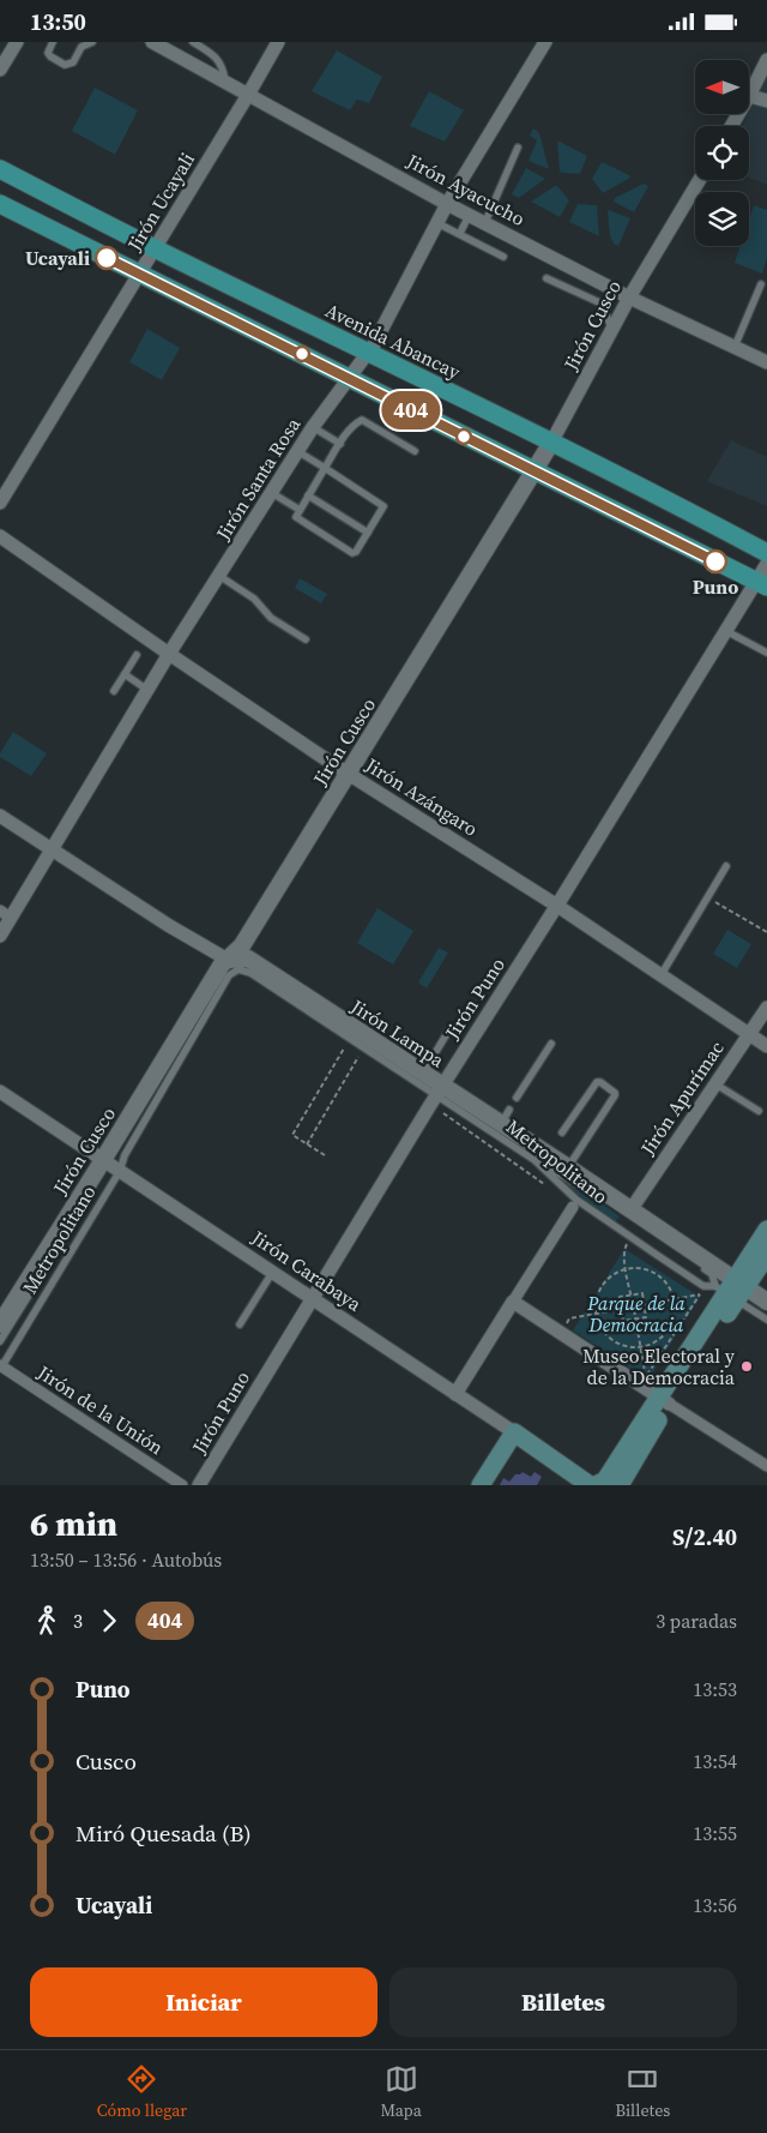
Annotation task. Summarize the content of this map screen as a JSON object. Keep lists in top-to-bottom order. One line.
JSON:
{"streets":{"main road":["Avenida Abancay","Jirón Carabaya"],"street":["Jirón Ayacucho","Jirón Ucayali","Jirón Cusco","Jirón Santa Rosa","Jirón Azángaro","Jirón Puno","Jirón Lampa","Jirón Apurímac","Jirón de la Unión"],"lane":["Metropolitano"]},"crossings":[["Jirón Ayacucho","Jirón Ucayali"],["Jirón Ayacucho","Jirón Cusco"],["Jirón Ayacucho","Jirón Santa Rosa"],["Jirón Ucayali","Avenida Abancay"],["Jirón Cusco","Avenida Abancay"],["Jirón Cusco","Jirón Azángaro"],["Jirón Cusco","Jirón Lampa"],["Jirón Cusco","Metropolitano"],["Jirón Cusco","Jirón Carabaya"],["Avenida Abancay","Jirón Santa Rosa"],["Jirón Santa Rosa","Jirón Azángaro"],["Jirón Santa Rosa","Jirón Lampa"],["Jirón Azángaro","Jirón Puno"],["Jirón Azángaro","Jirón Apurímac"],["Jirón Puno","Jirón Lampa"],["Jirón Puno","Metropolitano"],["Jirón Puno","Jirón Carabaya"],["Jirón Lampa","Jirón Apurímac"],["Jirón Lampa","Metropolitano"],["Metropolitano","Jirón Carabaya"],["Metropolitano","Jirón de la Unión"]],"parks":["Parque de la Democracia"],"places":["Ucayali","Puno","Museo Electoral y de la Democracia"],"lines":["bus line 404"],"north":"left","page":{"status":"13:50","on_map":"404","heading":["6 min","13:50 – 13:56 · Autobús","S/2.40"],"legs":["3","404","3 paradas"],"list":[{"name":"Puno","value":"13:53"},{"name":"Cusco","value":"13:54"},{"name":"Miró Quesada (B)","value":"13:55"},{"name":"Ucayali","value":"13:56"}],"buttons":["Iniciar","Billetes"],"tabs":["Cómo llegar","Mapa","Billetes"]}}
